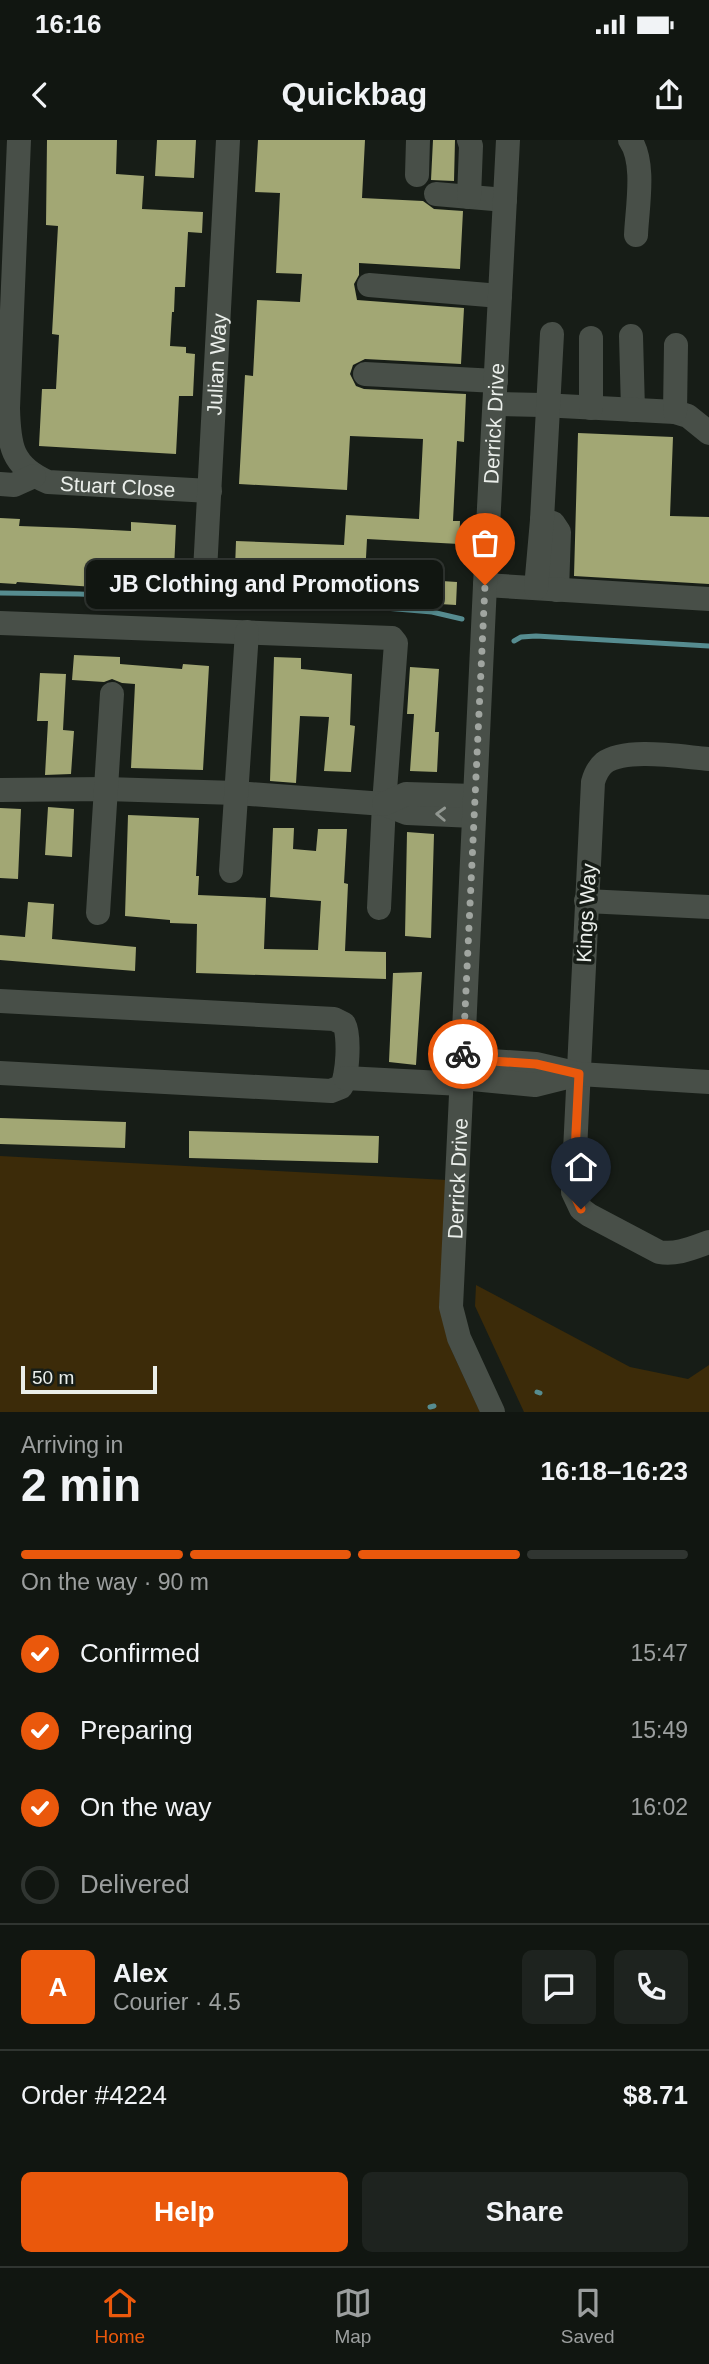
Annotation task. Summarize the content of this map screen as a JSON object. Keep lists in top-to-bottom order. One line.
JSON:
{"streets":{"street":["Julian Way","Derrick Drive","Stuart Close","Kings Way"]},"crossings":[["Julian Way","Stuart Close"]],"places":["JB Clothing and Promotions"],"scale_bar":"50 m","page":{"status":"16:16","header":"Quickbag","bubble":"JB Clothing and Promotions","scale":"50 m","heading":["2 min","Arriving in","16:18–16:23"],"panel":["Alex","Courier · 4.5","Order #4224","$8.71"],"bar":"On the way · 90 m","list":[["Confirmed","15:47"],["Preparing","15:49"],["On the way","16:02"],"Delivered"],"round":"A","buttons":["Help","Share"],"tabs":["Home","Map","Saved"]}}
